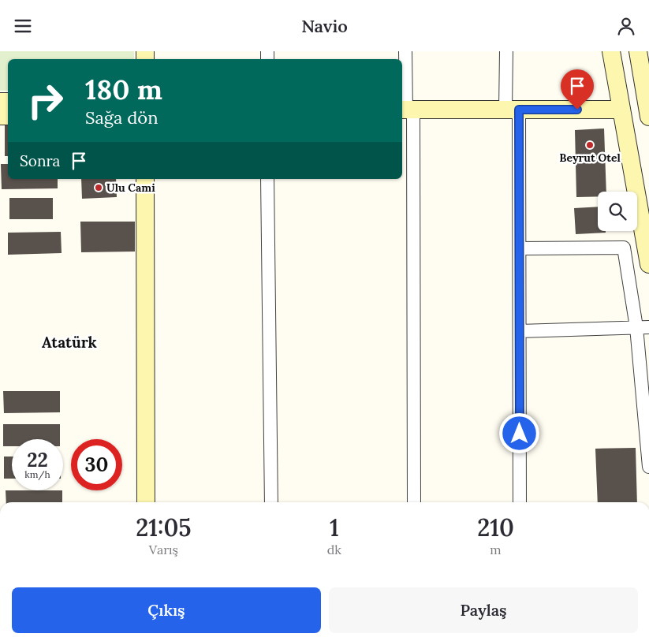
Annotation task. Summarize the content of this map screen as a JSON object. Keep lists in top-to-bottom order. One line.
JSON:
{"districts":["Atatürk"],"places":["Beyrut Otel","Ulu Cami"],"page":{"header":"Navio","turn":["180 m","Sağa dön"],"then":"Sonra","speed":"22 km/h","limit":"30","eta":["21:05","Varış","1","dk","210","m"],"buttons":["Çıkış","Paylaş"]}}
